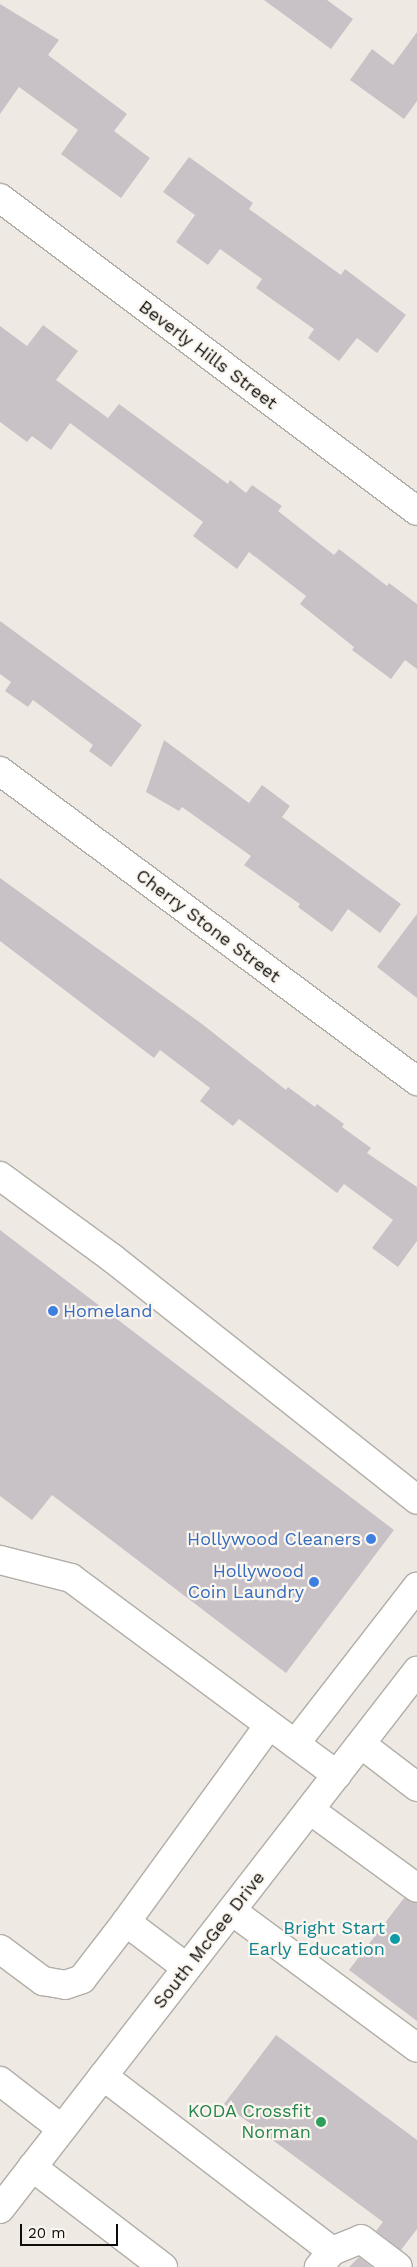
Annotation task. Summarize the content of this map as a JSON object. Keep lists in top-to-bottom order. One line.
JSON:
{"streets":{"street":["Beverly Hills Street","Cherry Stone Street","South McGee Drive"]},"places":["Homeland","Hollywood Cleaners","Hollywood Coin Laundry","Bright Start Early Education","KODA Crossfit Norman"],"scale_bar":"20 m"}
